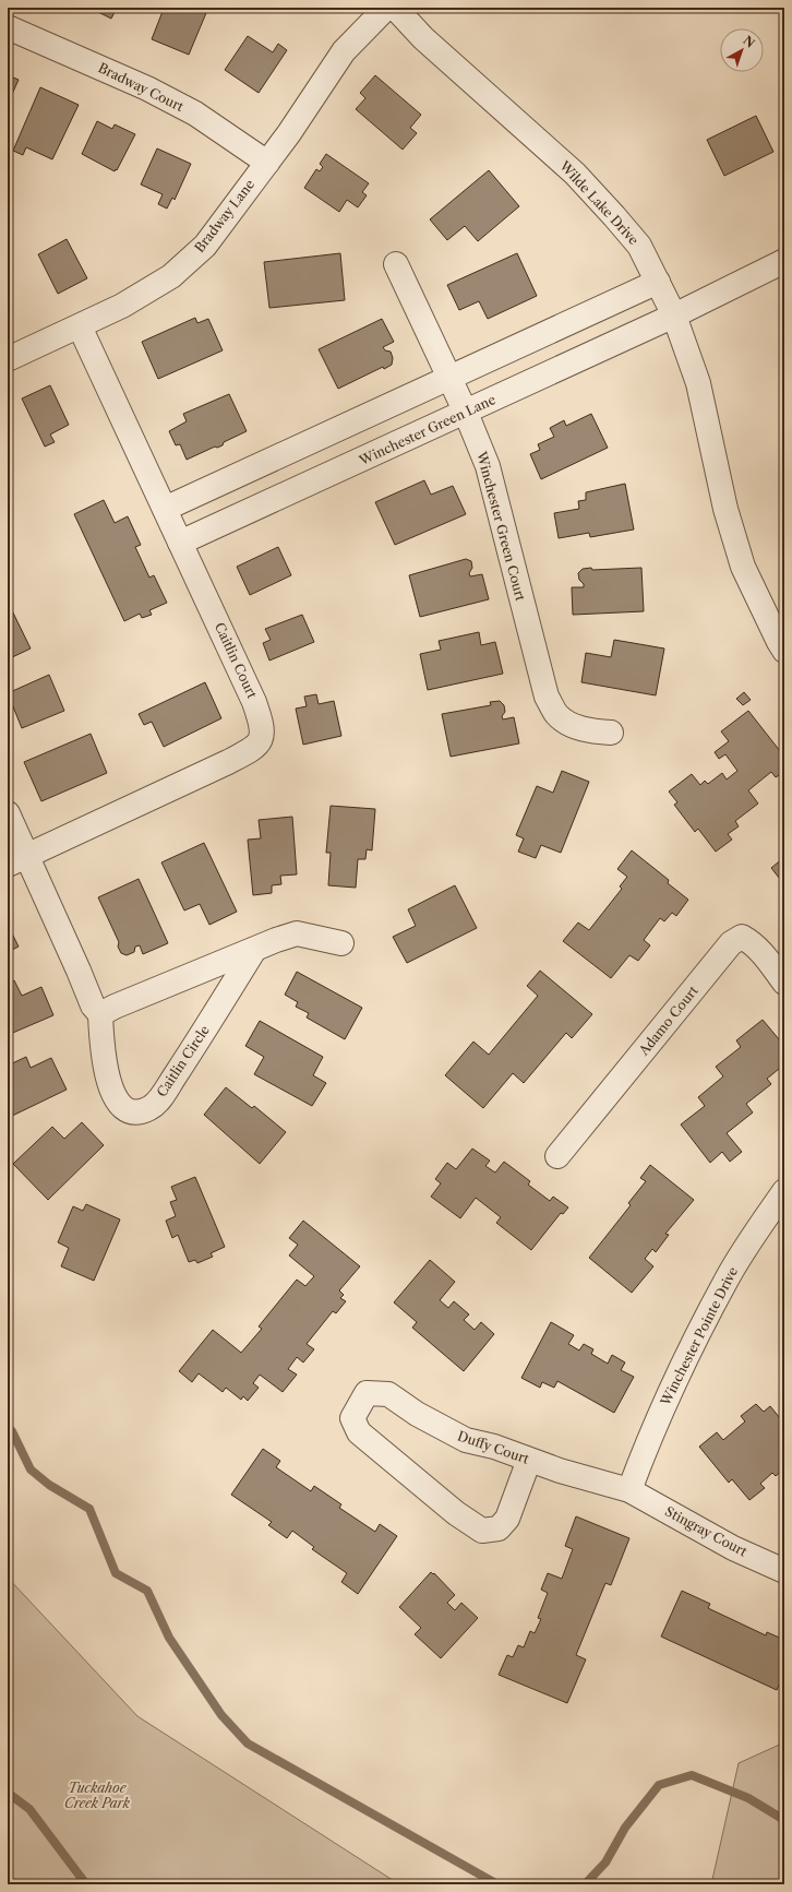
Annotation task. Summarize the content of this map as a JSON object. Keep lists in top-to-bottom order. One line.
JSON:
{"streets":{"street":["Bradway Court","Wilde Lake Drive","Bradway Lane","Winchester Green Lane","Winchester Green Court","Caitlin Court","Adamo Court","Caitlin Circle","Winchester Pointe Drive","Duffy Court","Stingray Court"]},"crossings":[["Bradway Court","Bradway Lane"],["Wilde Lake Drive","Winchester Green Lane"],["Bradway Lane","Caitlin Court"],["Winchester Green Lane","Winchester Green Court"],["Winchester Green Lane","Caitlin Court"],["Caitlin Court","Caitlin Circle"],["Winchester Pointe Drive","Duffy Court"],["Winchester Pointe Drive","Stingray Court"],["Duffy Court","Stingray Court"]],"parks":["Tuckahoe Creek Park"],"north":"top right"}
